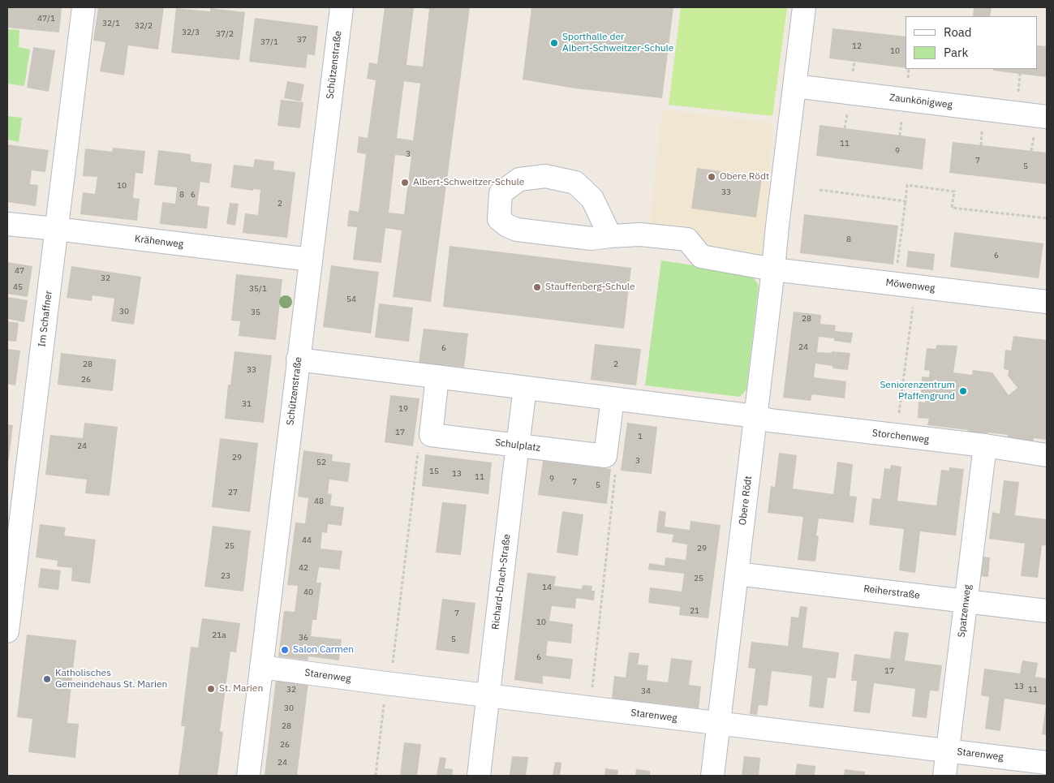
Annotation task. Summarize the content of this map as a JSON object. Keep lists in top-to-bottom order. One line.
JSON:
{"streets":{"street":["Schützenstraße","Zaunkönigweg","Krähenweg","Möwenweg","Im Schaffner","Storchenweg","Schulplatz","Obere Rödt","Richard-Drach-Straße","Reiherstraße","Spatzenweg","Starenweg"]},"crossings":[["Schützenstraße","Krähenweg"],["Schützenstraße","Starenweg"],["Zaunkönigweg","Obere Rödt"],["Krähenweg","Im Schaffner"],["Möwenweg","Obere Rödt"],["Storchenweg","Obere Rödt"],["Storchenweg","Spatzenweg"],["Schulplatz","Richard-Drach-Straße"],["Obere Rödt","Reiherstraße"],["Obere Rödt","Starenweg"],["Richard-Drach-Straße","Starenweg"],["Reiherstraße","Spatzenweg"],["Spatzenweg","Starenweg"]],"places":["Sporthalle der Albert-Schweitzer-Schule","Obere Rödt","Albert-Schweitzer-Schule","Stauffenberg-Schule","Seniorenzentrum Pfaffengrund","Salon Carmen","Katholisches Gemeindehaus St. Marien","St. Marien"],"house_numbers":["47/1","32/1","32/2","32/3","37/2","37","37/1","12","10","11","9","3","7","5","10","33","8","6","2","8","6","47","32","45","35/1","54","30","35","28","24","6","28","2","33","26","31","19","17","1","24","29","3","52","15","13","11","9","7","5","27","48","44","25","29","42","23","25","14","40","21","7","10","21a","36","5","6","17","13","32","11","34","30","28","26","24"],"legend":["Road","Park"]}
